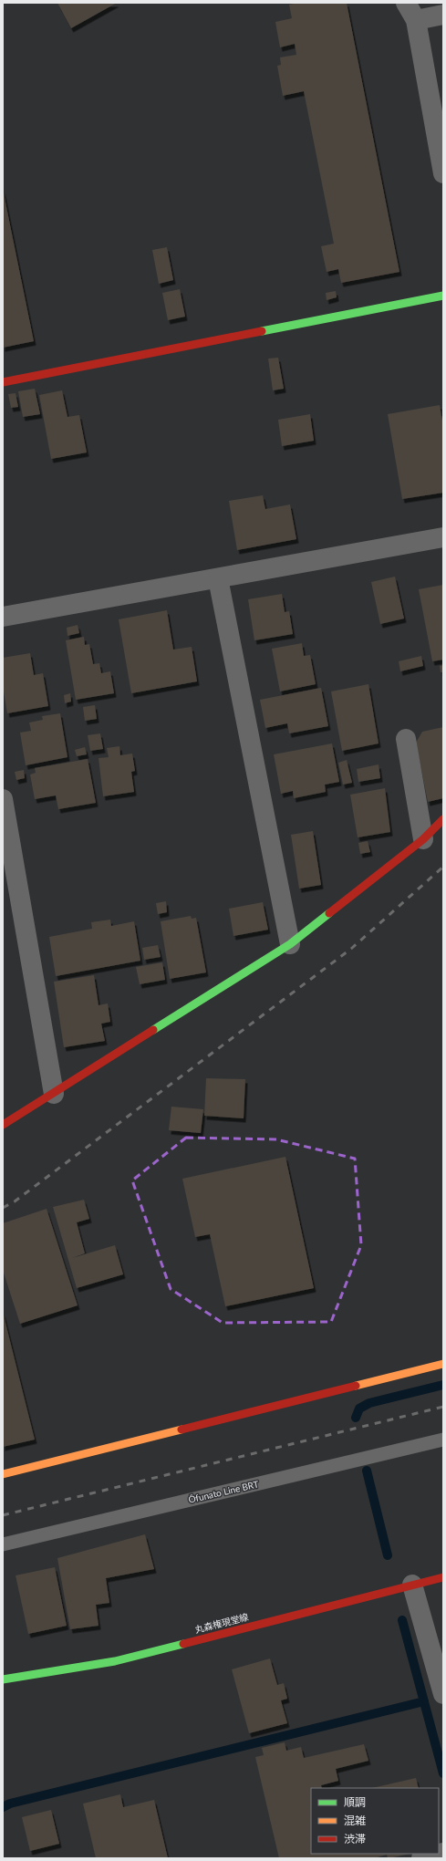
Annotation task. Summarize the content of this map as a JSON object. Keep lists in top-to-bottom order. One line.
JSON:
{"streets":{"street":["丸森権現堂線"],"lane":["Ōfunato Line BRT"]},"legend":["順調","混雑","渋滞"]}
